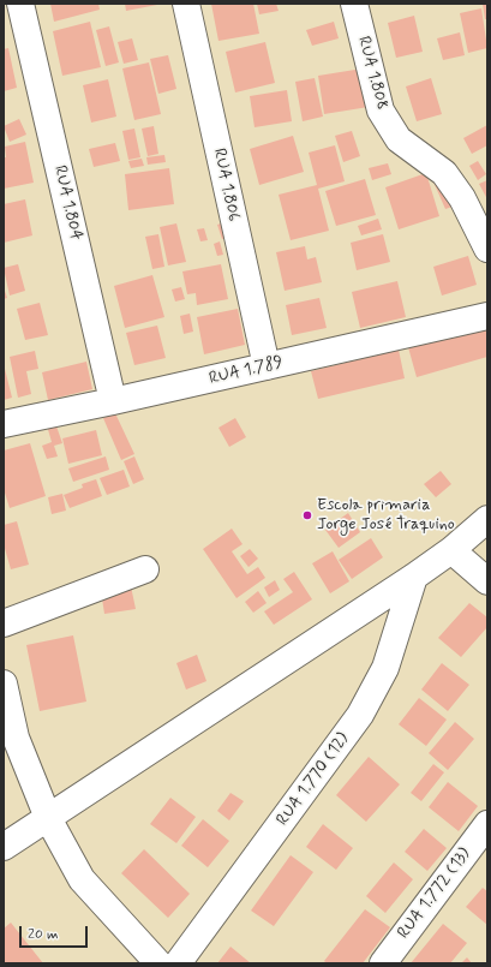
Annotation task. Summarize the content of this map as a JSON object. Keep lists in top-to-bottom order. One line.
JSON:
{"streets":{"street":["RUA 1.808","RUA 1.806","RUA 1.804","RUA 1.789","RUA 1.770 (12)","RUA 1.772 (13)"]},"crossings":[["RUA 1.806","RUA 1.789"],["RUA 1.804","RUA 1.789"]],"places":["Escola primaria Jorge José Traquino"],"scale_bar":"20 m"}
